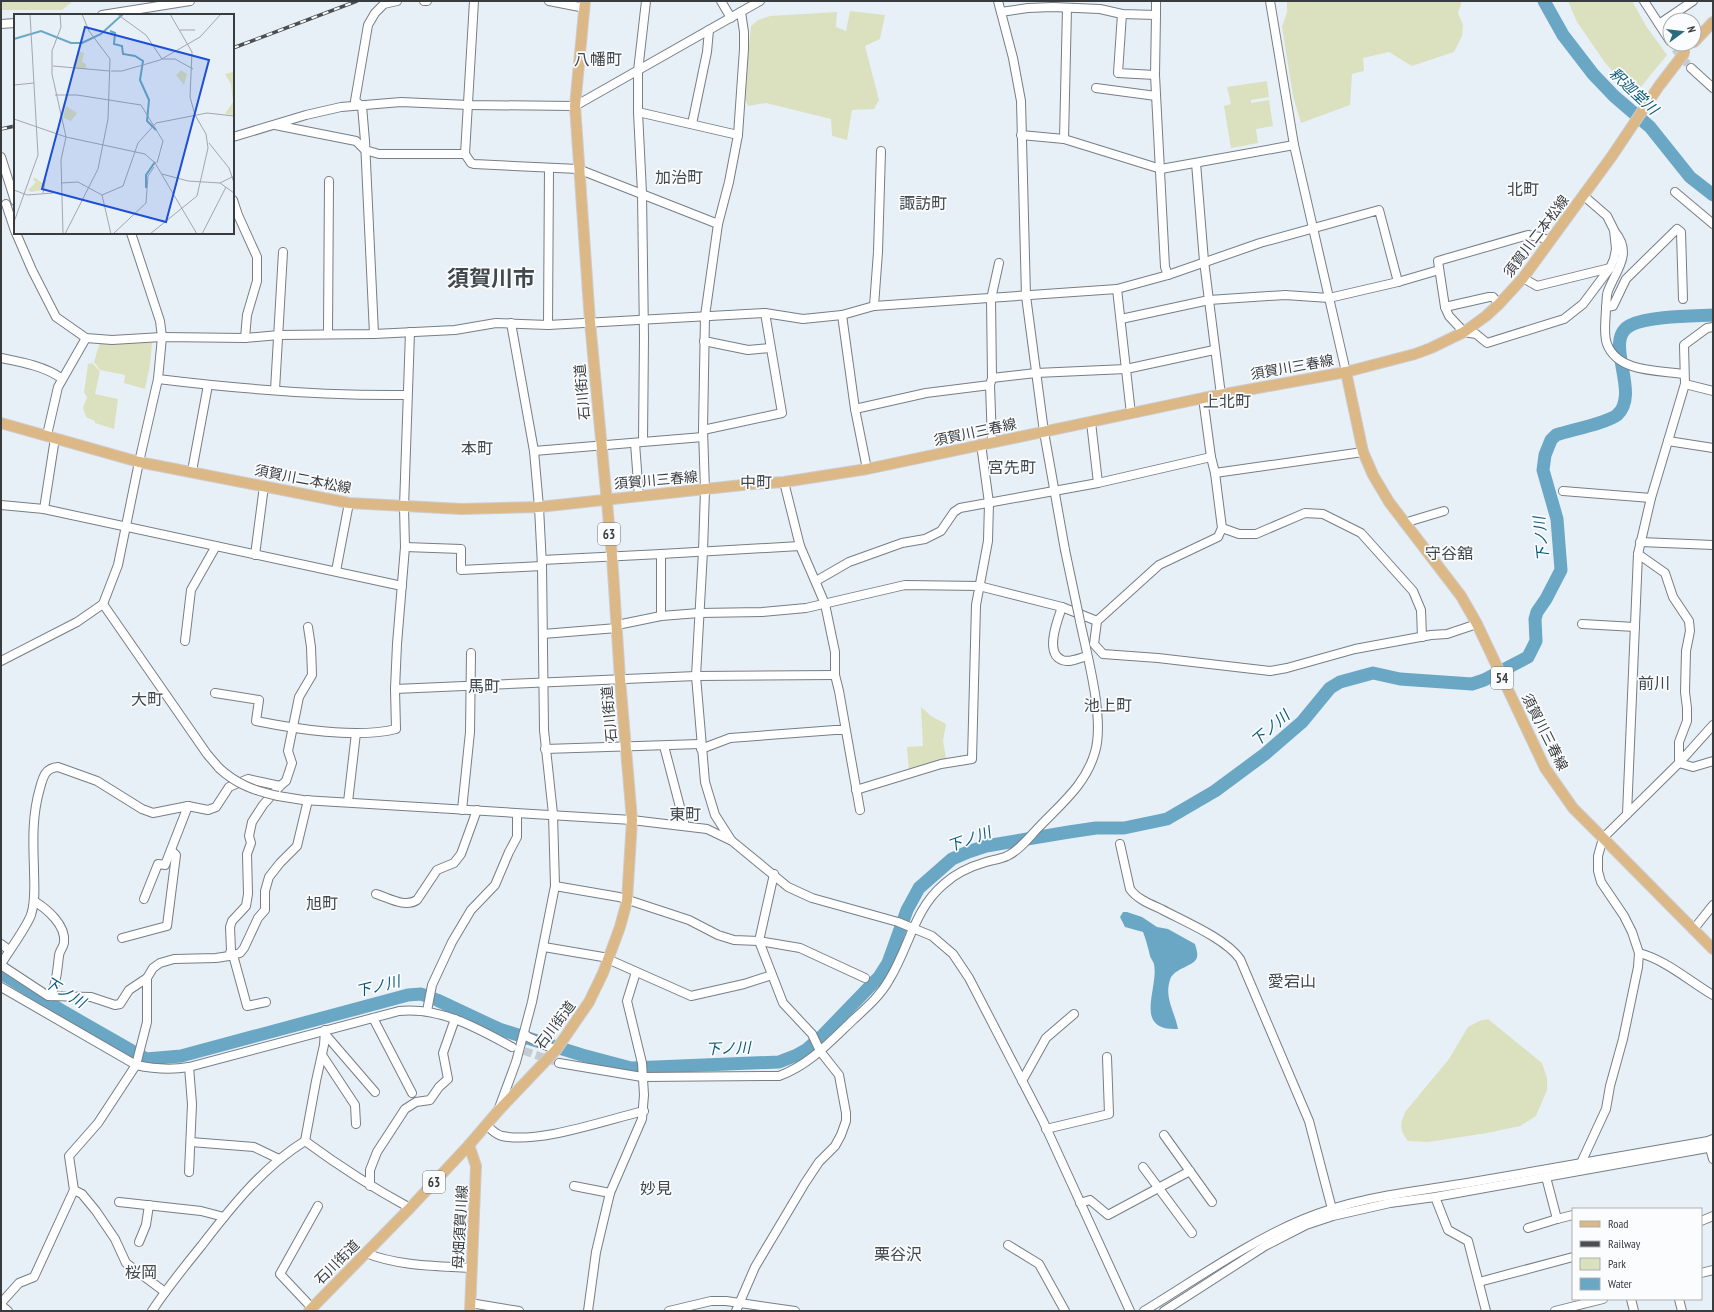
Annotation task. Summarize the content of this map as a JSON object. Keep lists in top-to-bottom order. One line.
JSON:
{"streets":{"main road":["須賀川二本松線","須賀川三春線","石川街道","63","54","母畑須賀川線"]},"crossings":[["須賀川二本松線","須賀川三春線"],["須賀川二本松線","石川街道"],["須賀川三春線","石川街道"],["石川街道","母畑須賀川線"]],"districts":["八幡町","加治町","北町","諏訪町","須賀川市","上北町","本町","宮先町","中町","守谷舘","前川","馬町","大町","池上町","東町","旭町","愛宕山","妙見","栗谷沢","桜岡"],"water":["釈迦堂川","下ノ川"],"legend":["Road","Railway","Park","Water"],"north":"right"}
